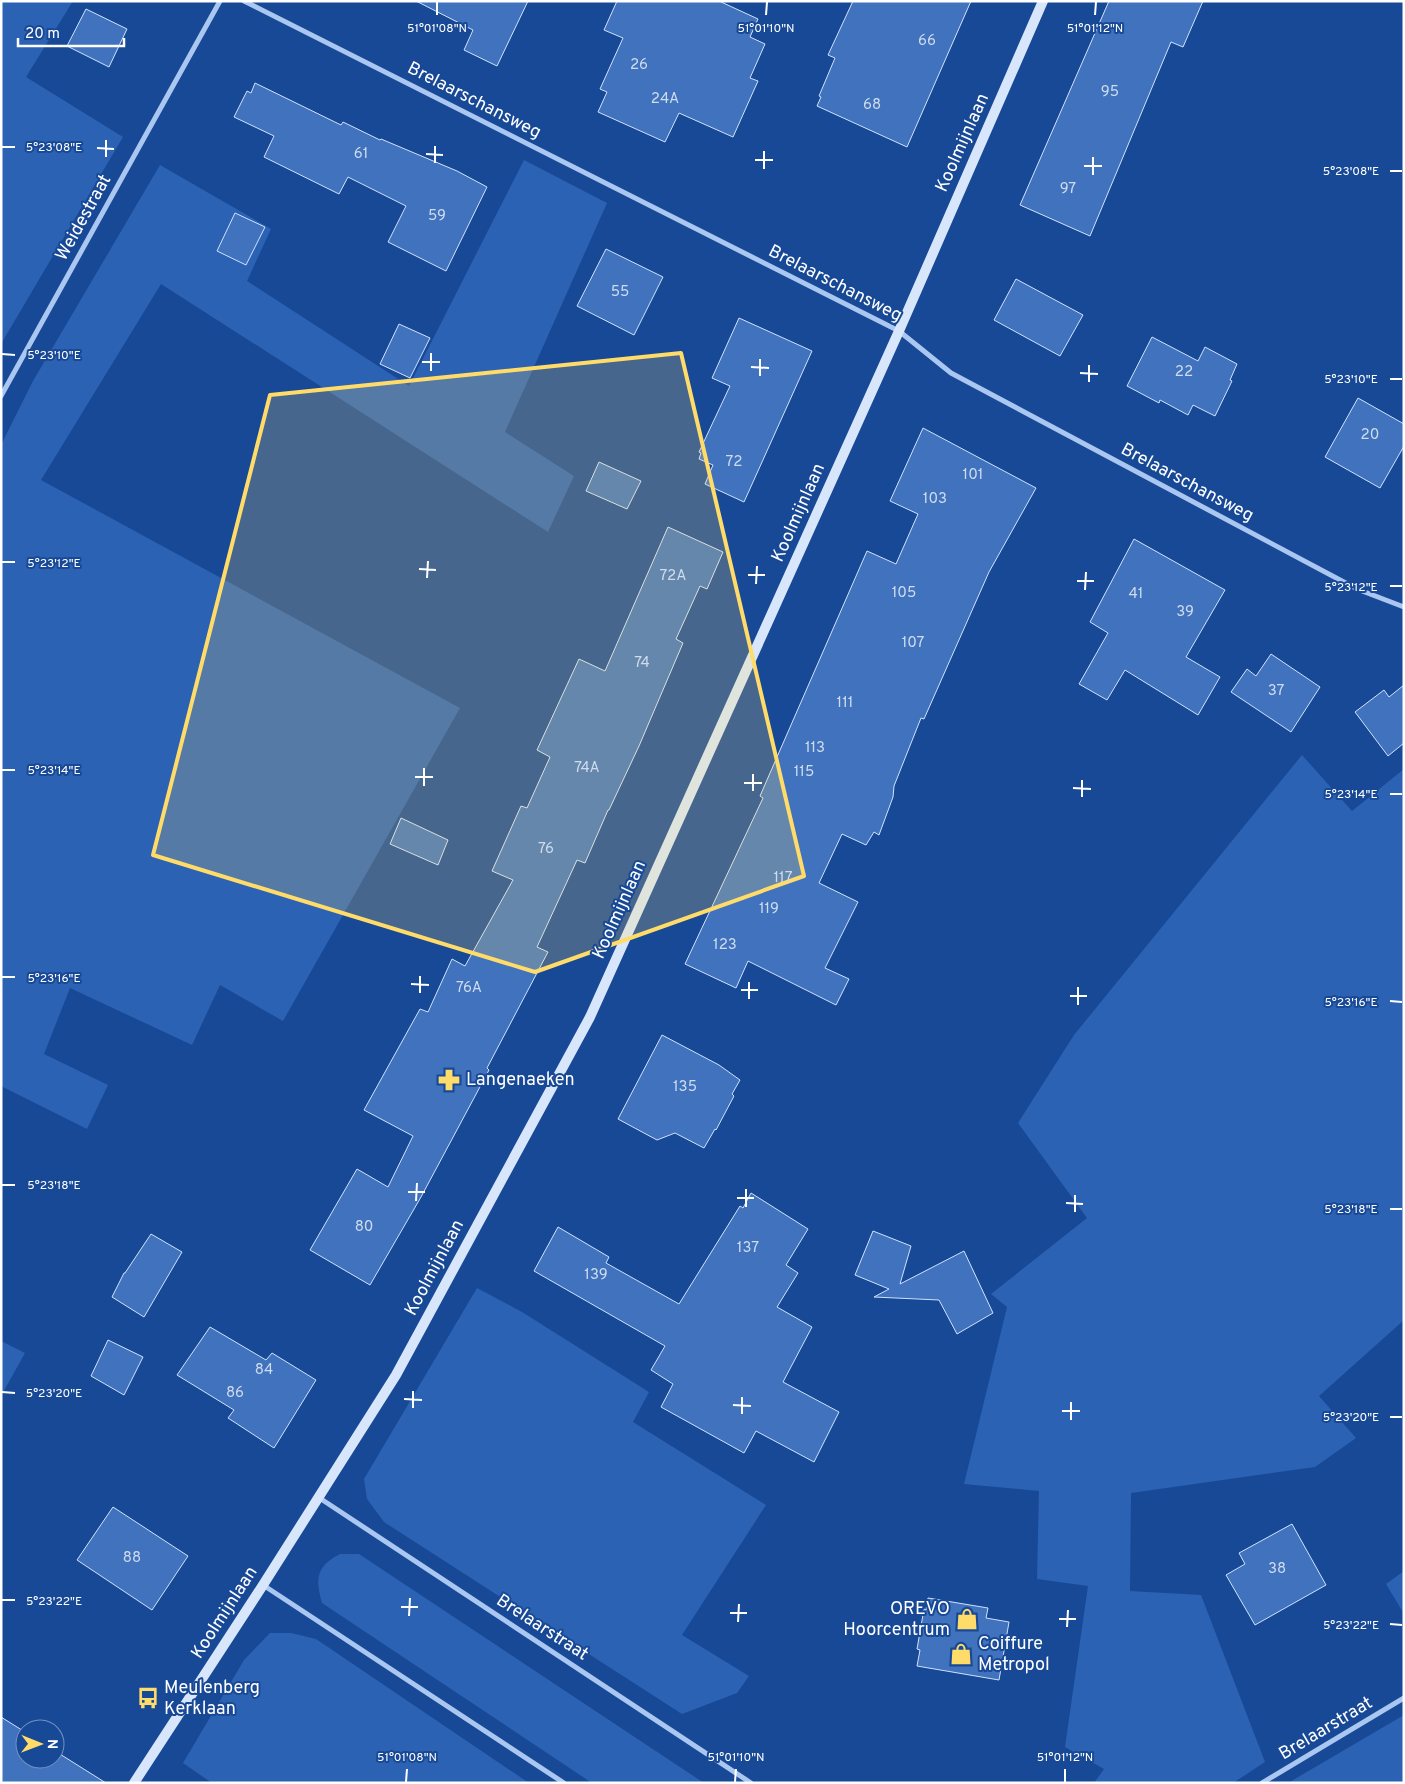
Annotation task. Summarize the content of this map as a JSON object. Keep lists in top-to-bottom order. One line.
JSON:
{"streets":{"street":["Brelaarschansweg","Koolmijnlaan","Weidestraat","Brelaarstraat"]},"crossings":[["Brelaarschansweg","Koolmijnlaan"],["Koolmijnlaan","Brelaarstraat"]],"places":{"pharmacy":["Langenaeken"],"shop":["OREVO Hoorcentrum","Coiffure Metropol"],"bus stop":["Meulenberg Kerklaan"]},"house_numbers":["66","26","95","24A","68","61","97","59","55","22","20","72","101","103","72A","105","41","39","107","74","37","111","113","74A","115","76","117","119","123","76A","135","80","137","139","84","86","88","38"],"scale_bar":"20 m","north":"right","coordinates":["51°01'08\"N","51°01'10\"N","51°01'12\"N","5°23'08\"E","5°23'10\"E","5°23'12\"E","5°23'14\"E","5°23'16\"E","5°23'18\"E","5°23'20\"E","5°23'22\"E"]}
